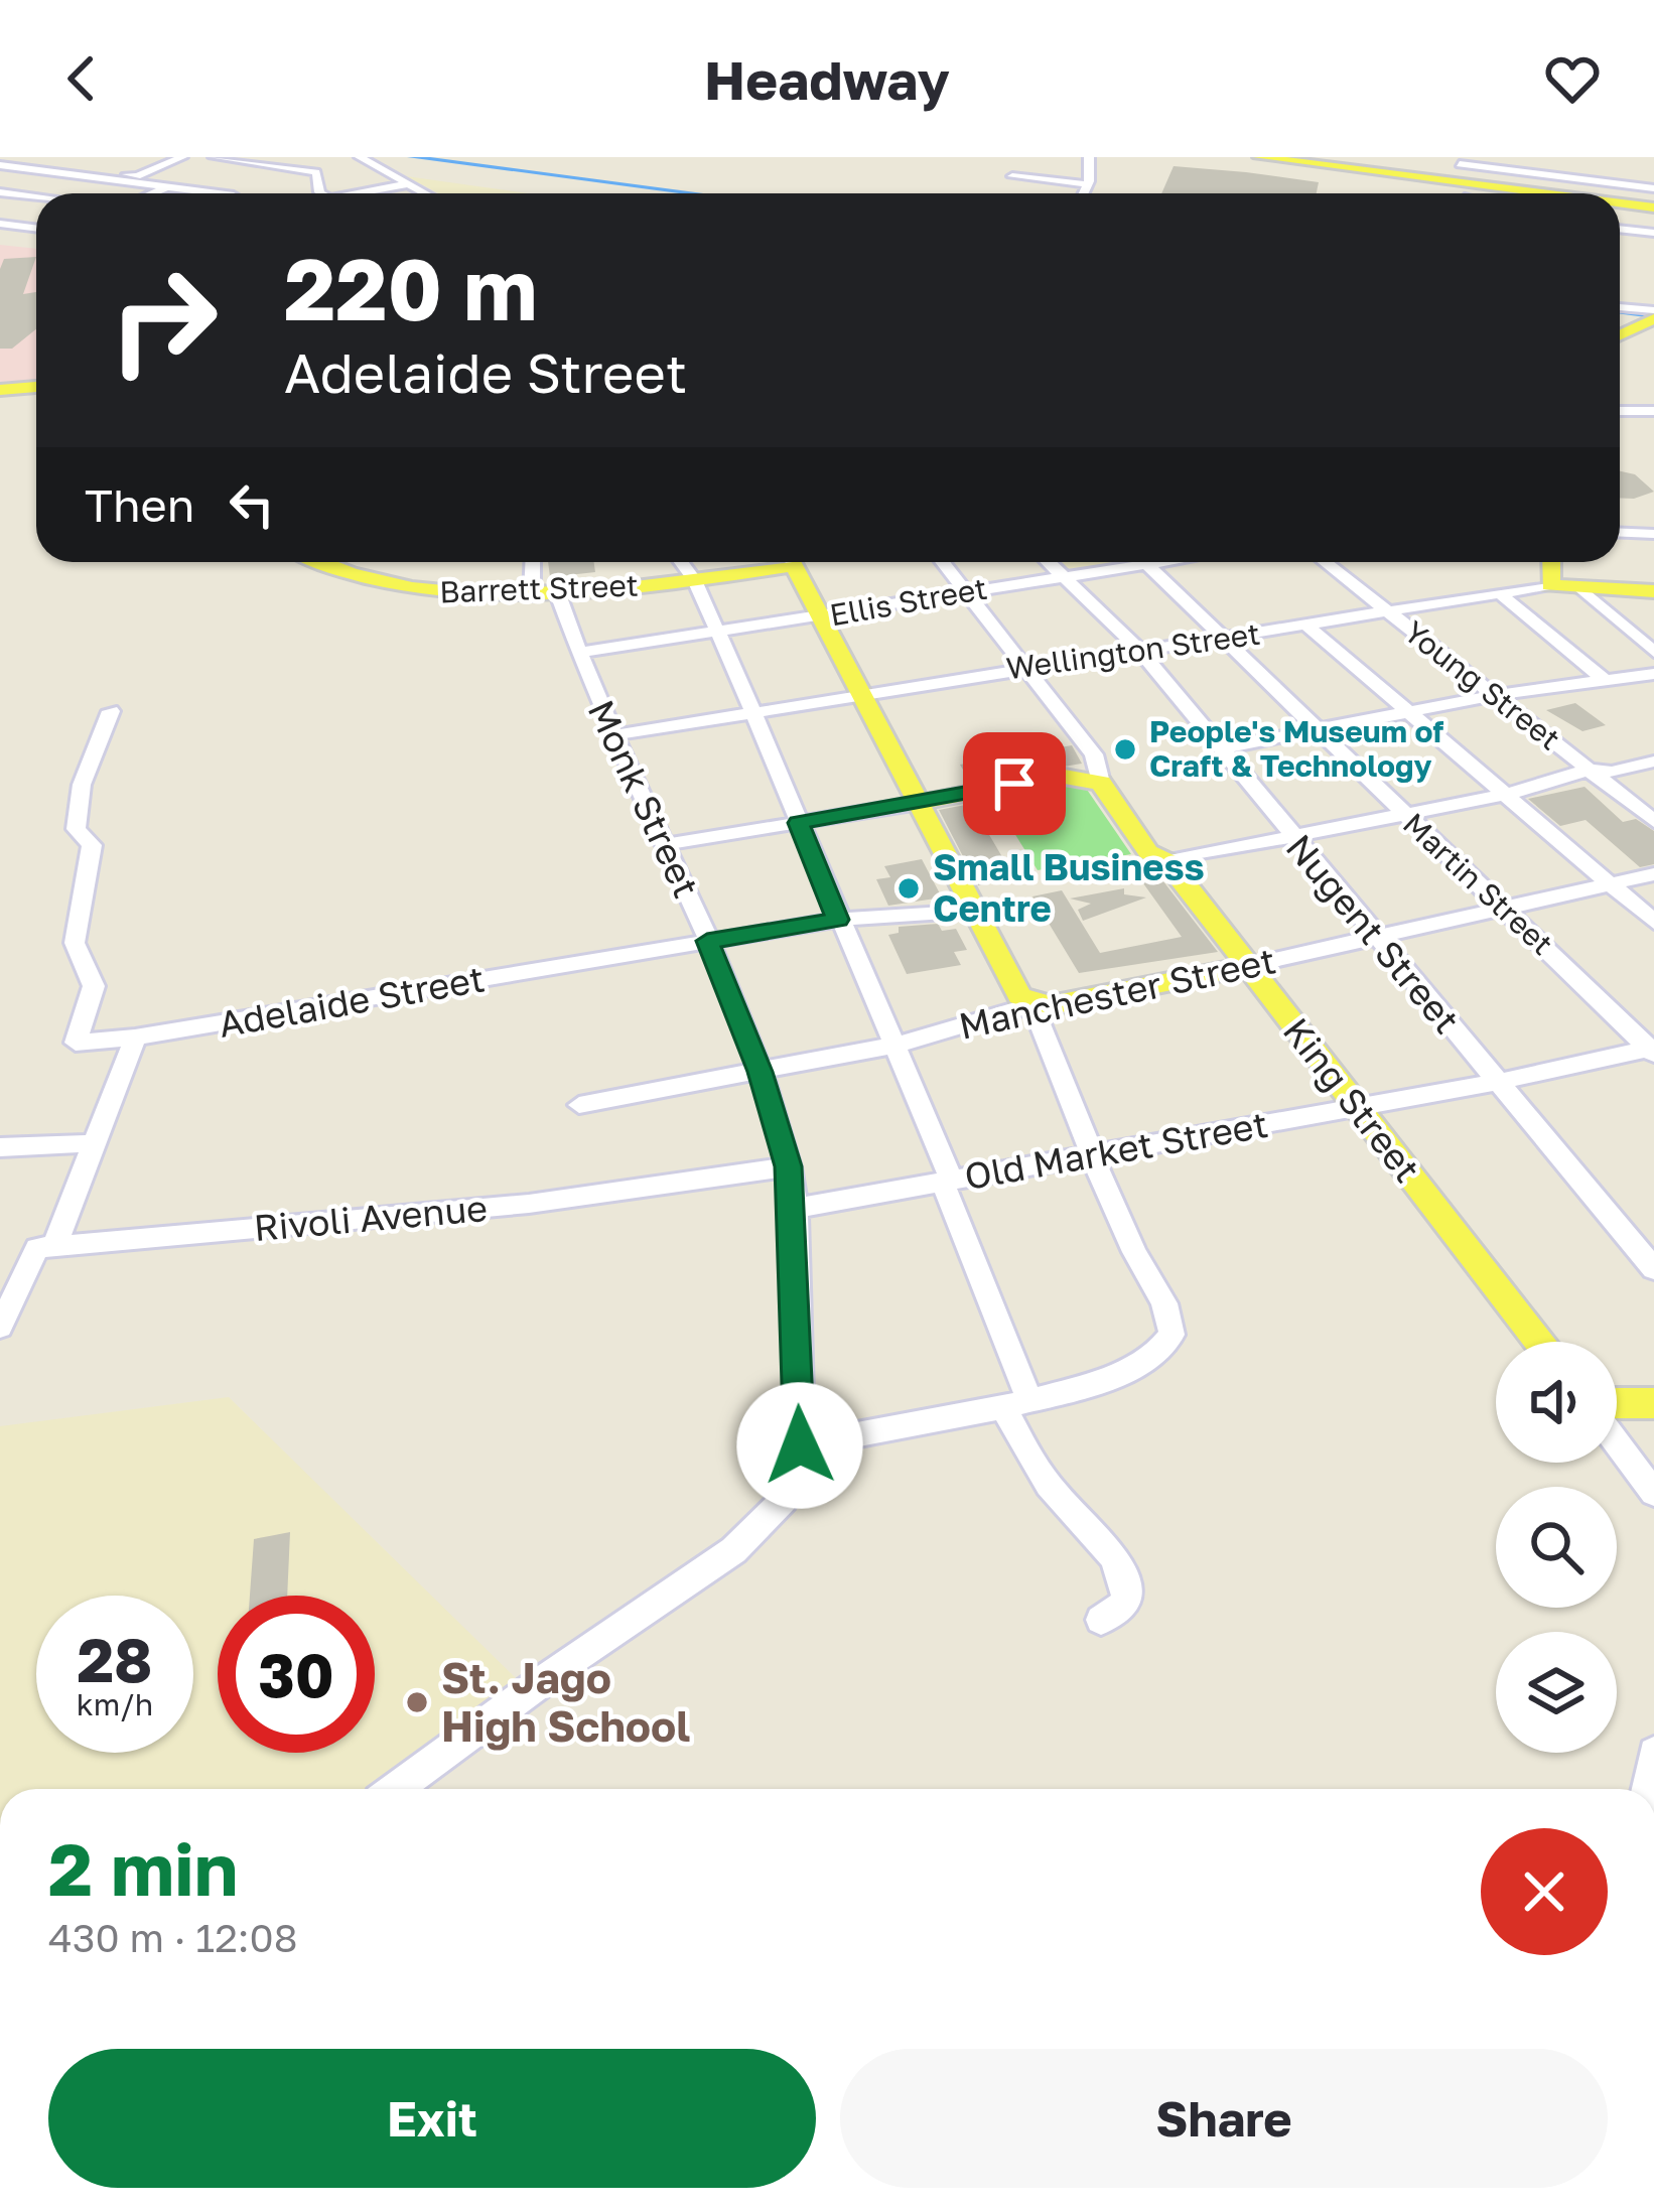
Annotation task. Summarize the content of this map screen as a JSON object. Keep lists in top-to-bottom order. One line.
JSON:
{"streets":{"main road":["Barrett Street","Wellington Street","Manchester Street","King Street"],"street":["Ellis Street","Young Street","Monk Street","Martin Street","Nugent Street","Adelaide Street","Old Market Street","Rivoli Avenue"]},"crossings":[["Barrett Street","Monk Street"],["Ellis Street","Monk Street"],["Ellis Street","Martin Street"],["Ellis Street","Nugent Street"],["Ellis Street","King Street"],["Wellington Street","Young Street"],["Wellington Street","Monk Street"],["Wellington Street","Martin Street"],["Wellington Street","Nugent Street"],["Wellington Street","King Street"],["Monk Street","Manchester Street"],["Monk Street","Adelaide Street"],["Monk Street","Old Market Street"],["Monk Street","Rivoli Avenue"],["Martin Street","Manchester Street"],["Martin Street","Old Market Street"],["Nugent Street","Manchester Street"],["Nugent Street","Old Market Street"],["Manchester Street","King Street"],["King Street","Old Market Street"]],"places":["People's Museum of Craft & Technology","Small Business Centre","St. Jago High School"],"page":{"header":"Headway","turn":["220 m","Adelaide Street"],"then":"Then","speed":"28 km/h","limit":"30","heading":["2 min","430 m · 12:08"],"buttons":["Exit","Share"]}}
